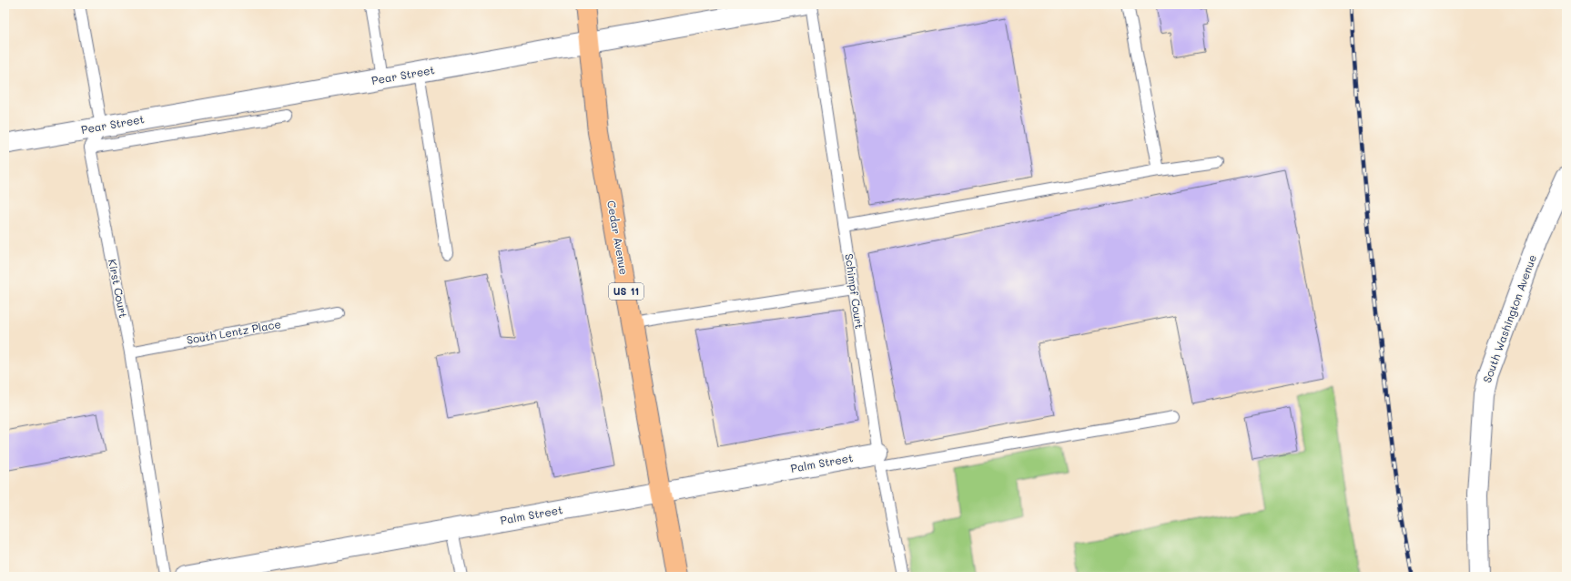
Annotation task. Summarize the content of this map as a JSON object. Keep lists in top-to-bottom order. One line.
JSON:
{"streets":{"main road":["Cedar Avenue","US 11"],"street":["Pear Street","South Washington Avenue","Palm Street"],"lane":["Kirst Court","Schimpf Court","South Lentz Place"]},"crossings":[["Pear Street","Cedar Avenue"],["Cedar Avenue","Palm Street"],["Kirst Court","South Lentz Place"],["Schimpf Court","Palm Street"]]}
